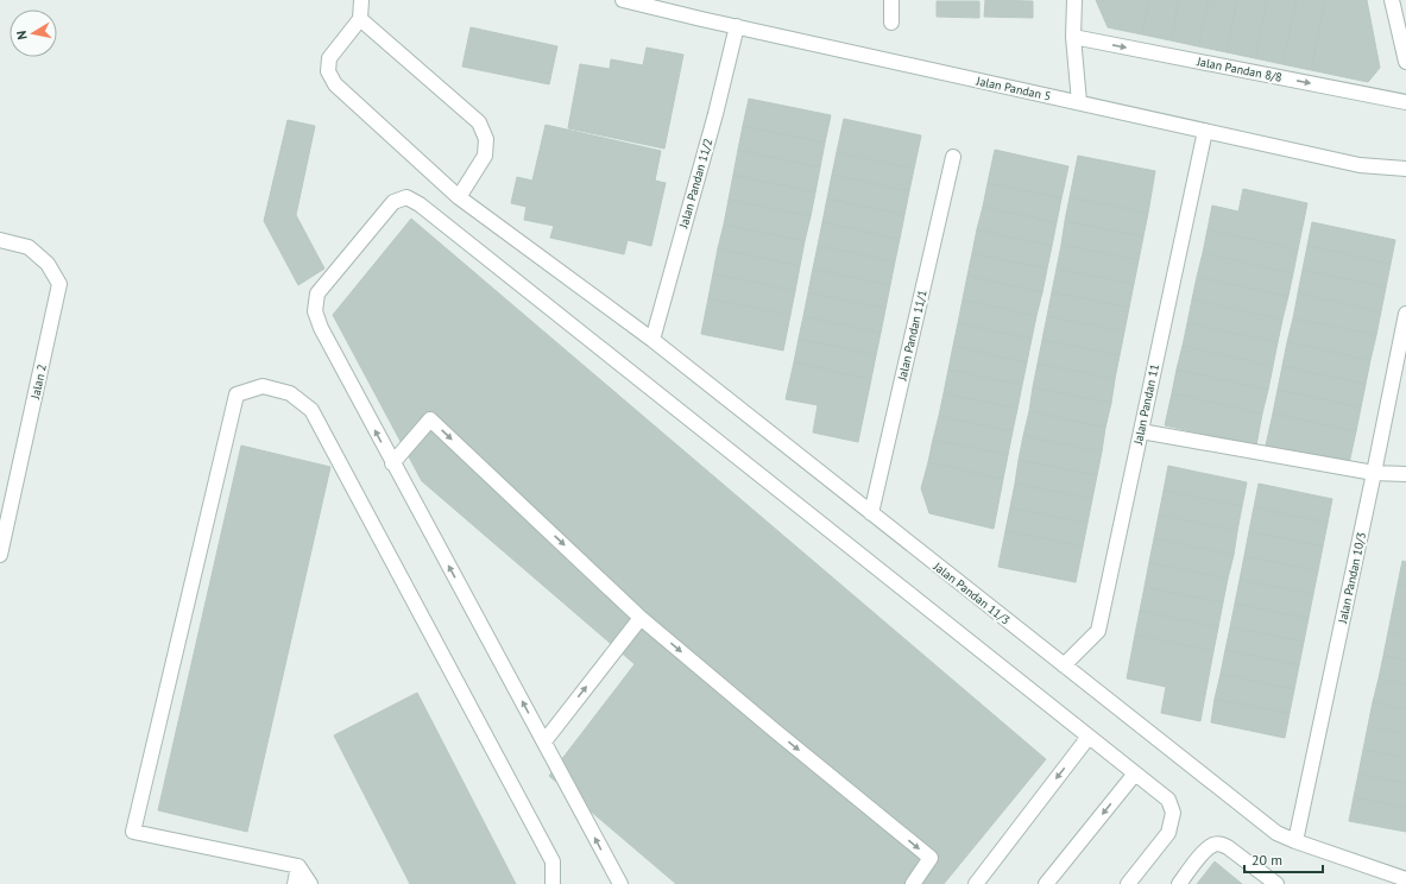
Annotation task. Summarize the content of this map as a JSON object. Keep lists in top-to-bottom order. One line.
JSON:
{"streets":{"street":["Jalan Pandan 8/8","Jalan Pandan 5","Jalan Pandan 11/2","Jalan Pandan 11/1","Jalan 2","Jalan Pandan 11","Jalan Pandan 10/3","Jalan Pandan 11/3"]},"crossings":[["Jalan Pandan 5","Jalan Pandan 11/2"],["Jalan Pandan 5","Jalan Pandan 11"],["Jalan Pandan 11/2","Jalan Pandan 11/3"],["Jalan Pandan 11/1","Jalan Pandan 11/3"],["Jalan Pandan 11","Jalan Pandan 11/3"],["Jalan Pandan 10/3","Jalan Pandan 11/3"]],"one_way":["Jalan Pandan 8/8"],"scale_bar":"20 m","north":"left"}
